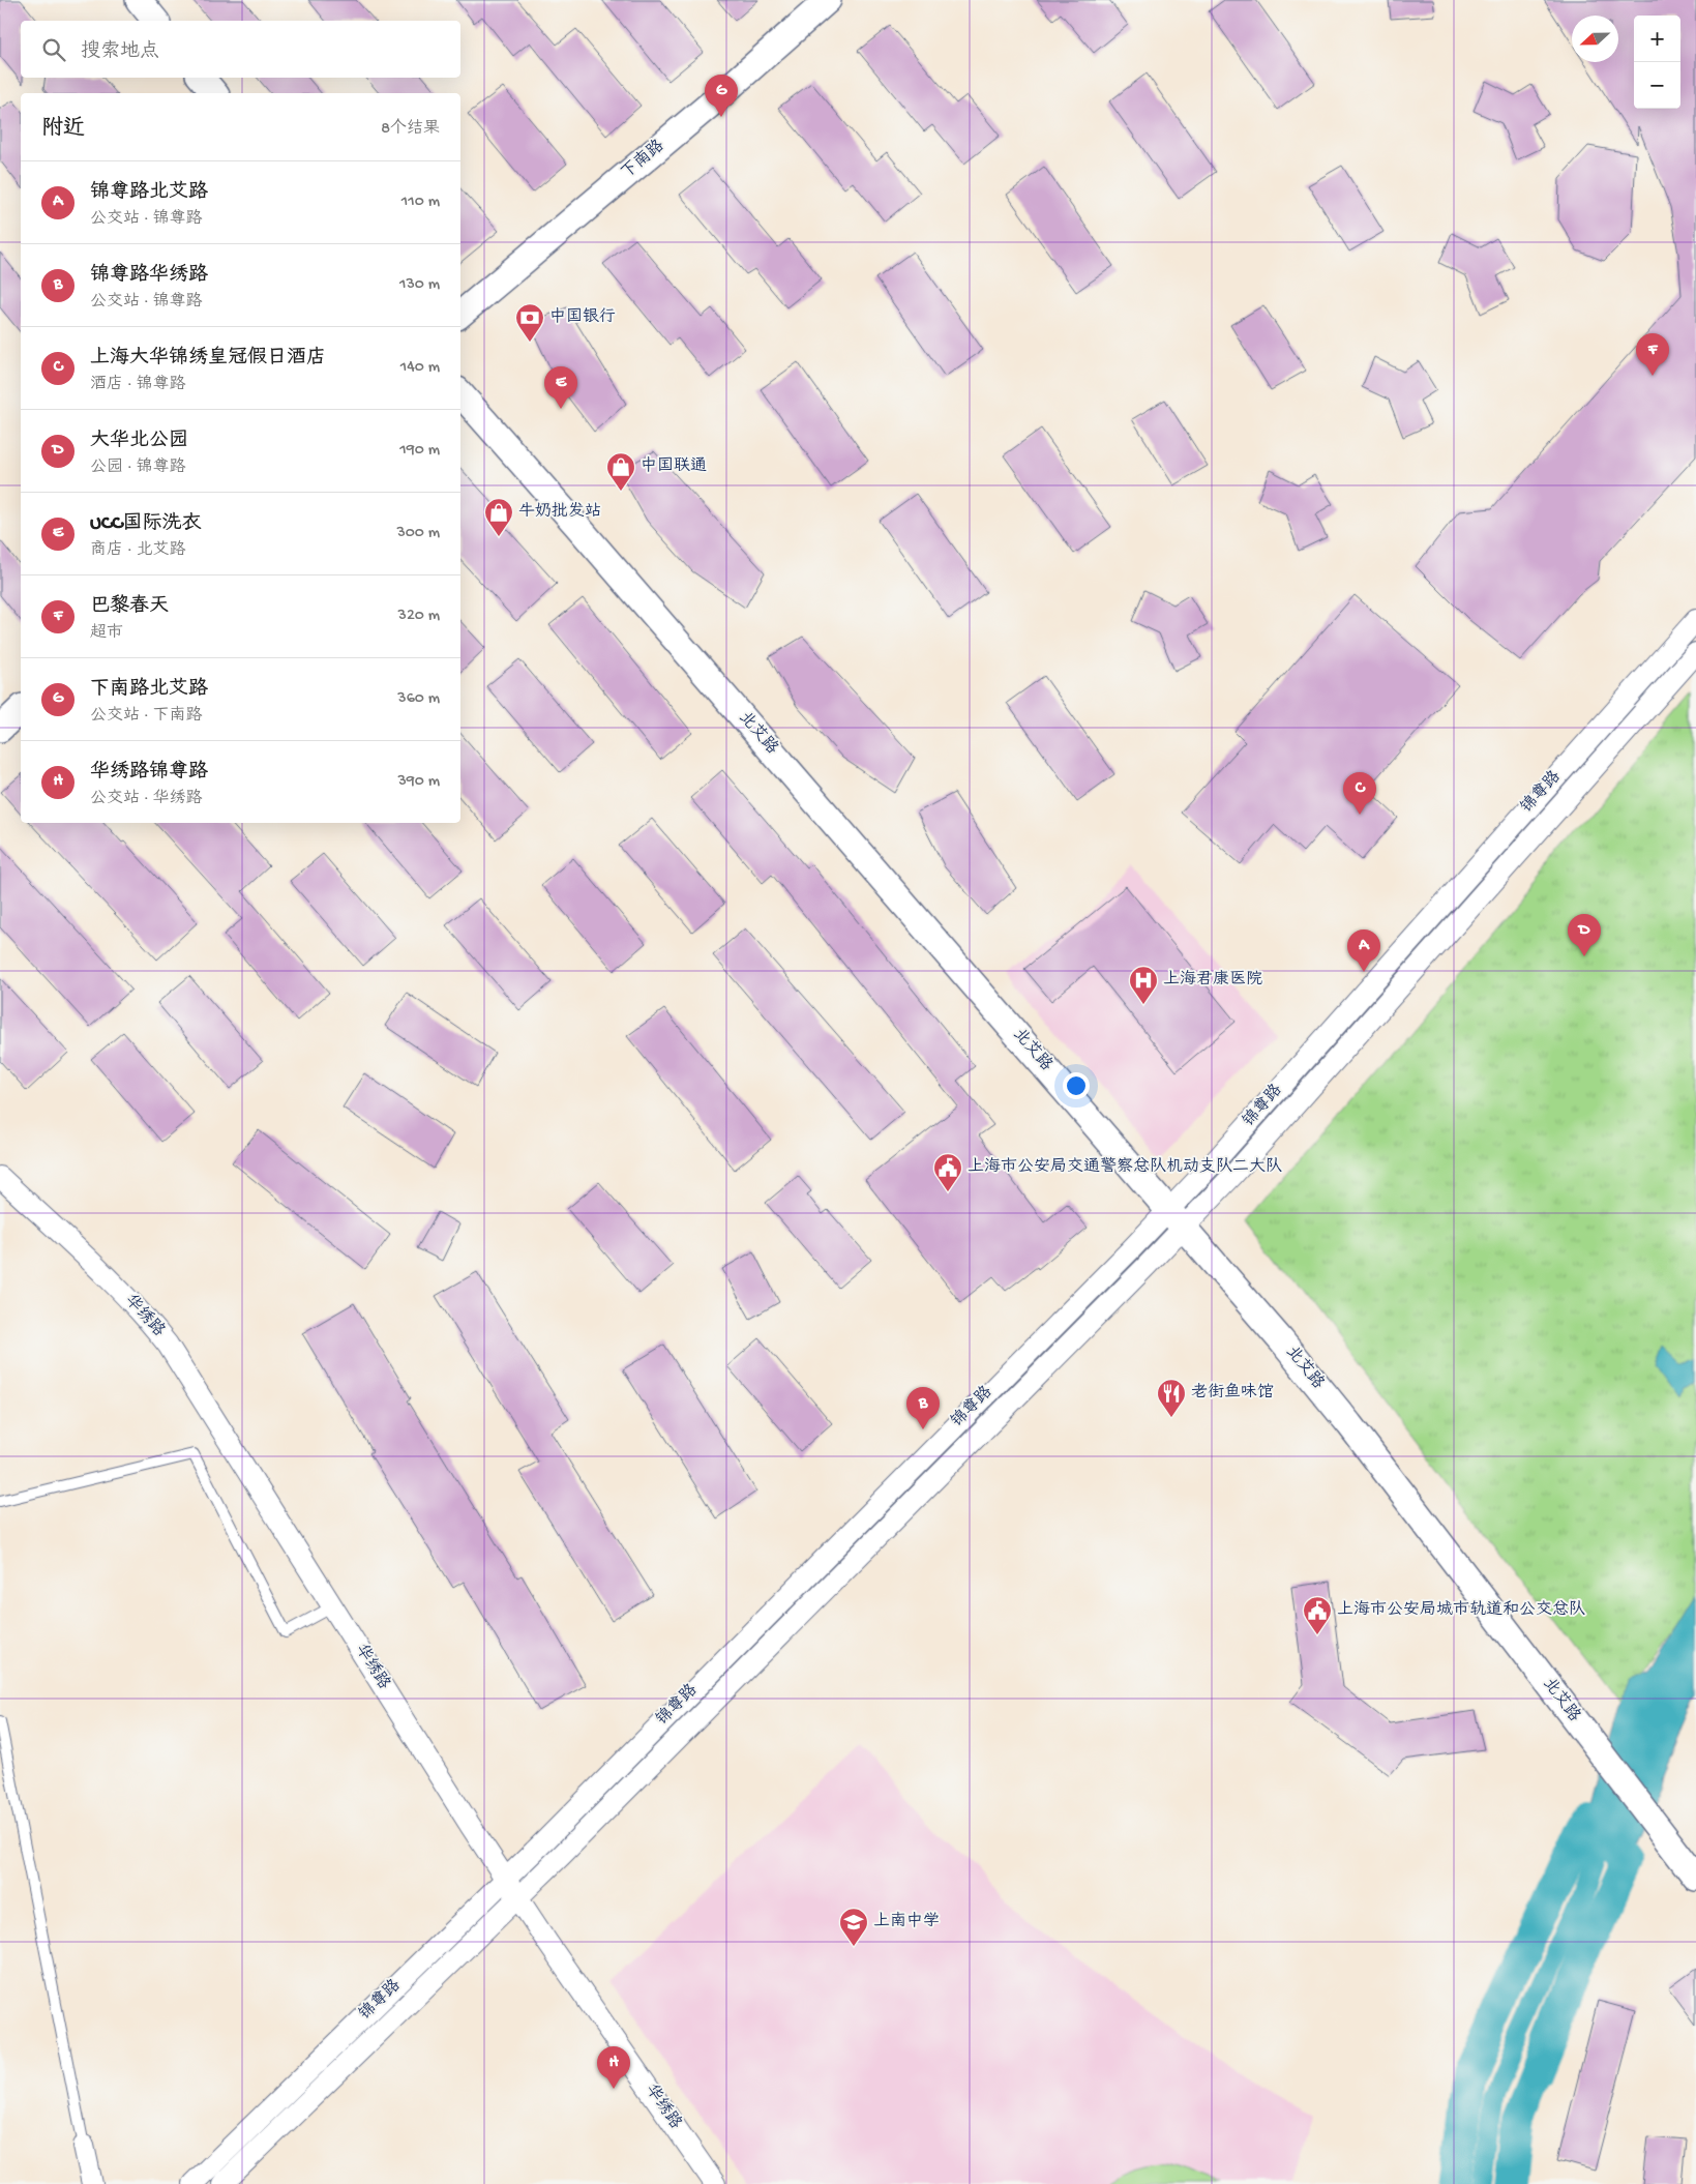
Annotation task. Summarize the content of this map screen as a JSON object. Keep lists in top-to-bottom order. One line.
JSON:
{"streets":{"street":["下南路","北艾路","锦尊路","华绣路"]},"crossings":[["北艾路","锦尊路"],["锦尊路","华绣路"]],"places":{"bank":["中国银行"],"shop":["中国联通","牛奶批发站"],"hospital":["上海君康医院"],"public building":["上海市公安局交通警察总队机动支队二大队","上海市公安局城市轨道和公交总队"],"restaurant":["老街鱼味馆"],"school or university":["上南中学"]},"north":"left","page":{"map_buttons":["+","−"],"search":"搜索地点","pins":["G","F","E","C","D","A","B","H"],"heading":["附近","8个结果"],"list":[{"mark":"A","name":"锦尊路北艾路","note":"公交站 · 锦尊路","value":"110 m"},{"mark":"B","name":"锦尊路华绣路","note":"公交站 · 锦尊路","value":"130 m"},{"mark":"C","name":"上海大华锦绣皇冠假日酒店","note":"酒店 · 锦尊路","value":"140 m"},{"mark":"D","name":"大华北公园","note":"公园 · 锦尊路","value":"190 m"},{"mark":"E","name":"UCC国际洗衣","note":"商店 · 北艾路","value":"300 m"},{"mark":"F","name":"巴黎春天","note":"超市","value":"320 m"},{"mark":"G","name":"下南路北艾路","note":"公交站 · 下南路","value":"360 m"},{"mark":"H","name":"华绣路锦尊路","note":"公交站 · 华绣路","value":"390 m"}]}}
